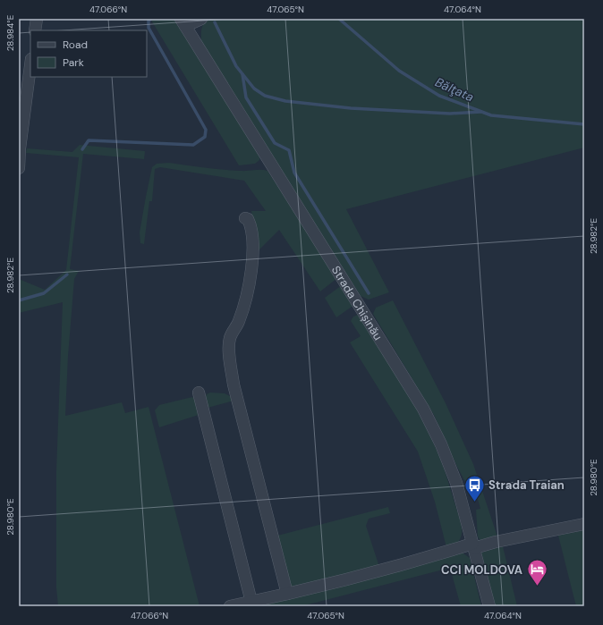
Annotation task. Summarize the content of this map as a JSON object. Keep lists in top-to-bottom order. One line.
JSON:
{"streets":{"street":["Strada Chișinău"]},"water":["Bălţata"],"places":{"bus stop":["Strada Traian"],"hotel":["CCI MOLDOVA"]},"legend":["Road","Park"],"coordinates":["47.066°N","47.065°N","47.064°N","28.984°E","28.982°E","28.980°E"]}
